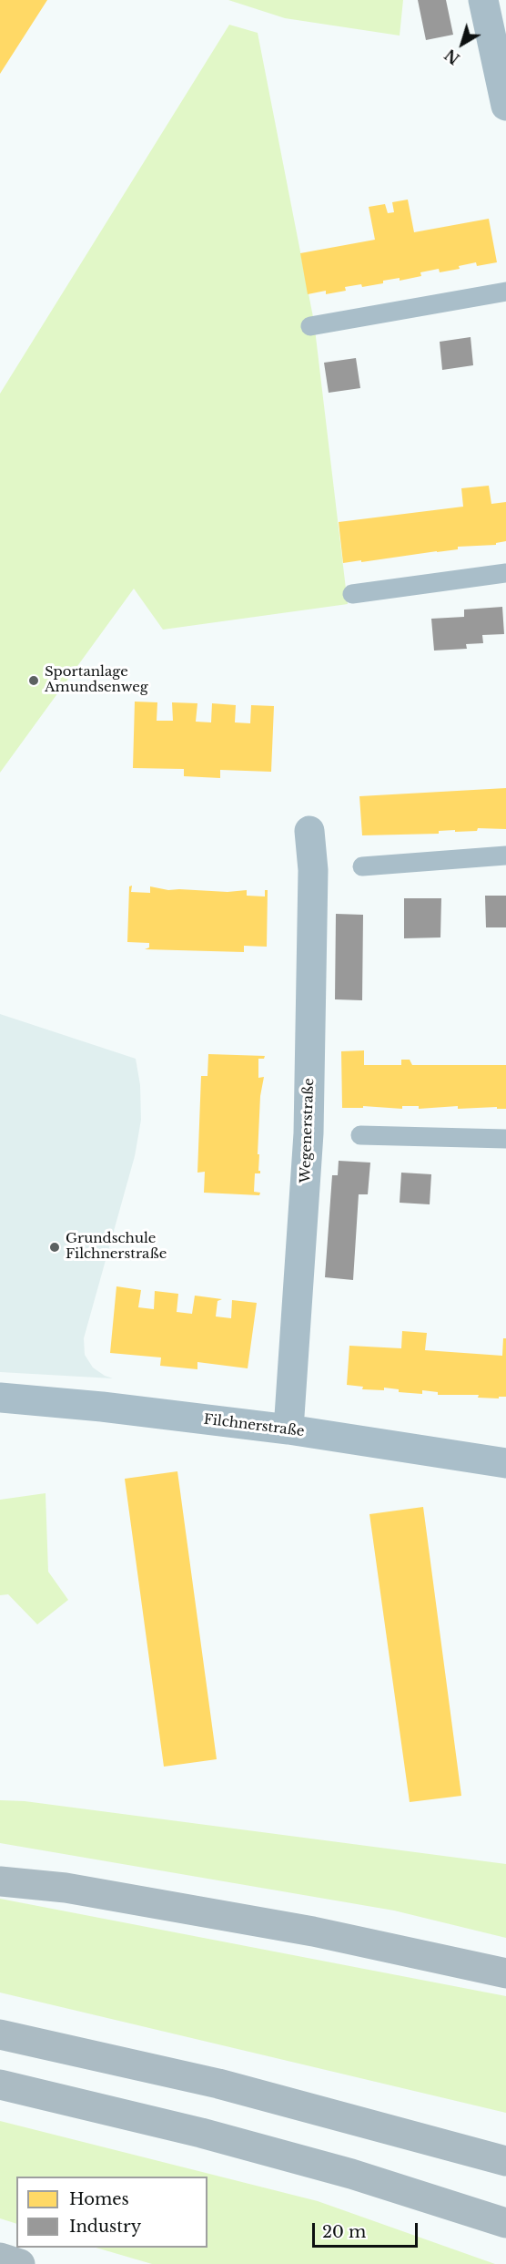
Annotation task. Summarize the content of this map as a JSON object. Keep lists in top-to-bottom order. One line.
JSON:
{"streets":{"street":["Wegenerstraße","Filchnerstraße"]},"crossings":[["Wegenerstraße","Filchnerstraße"]],"places":["Sportanlage Amundsenweg","Grundschule Filchnerstraße"],"legend":["Homes","Industry"],"scale_bar":"20 m","north":"bottom left"}
